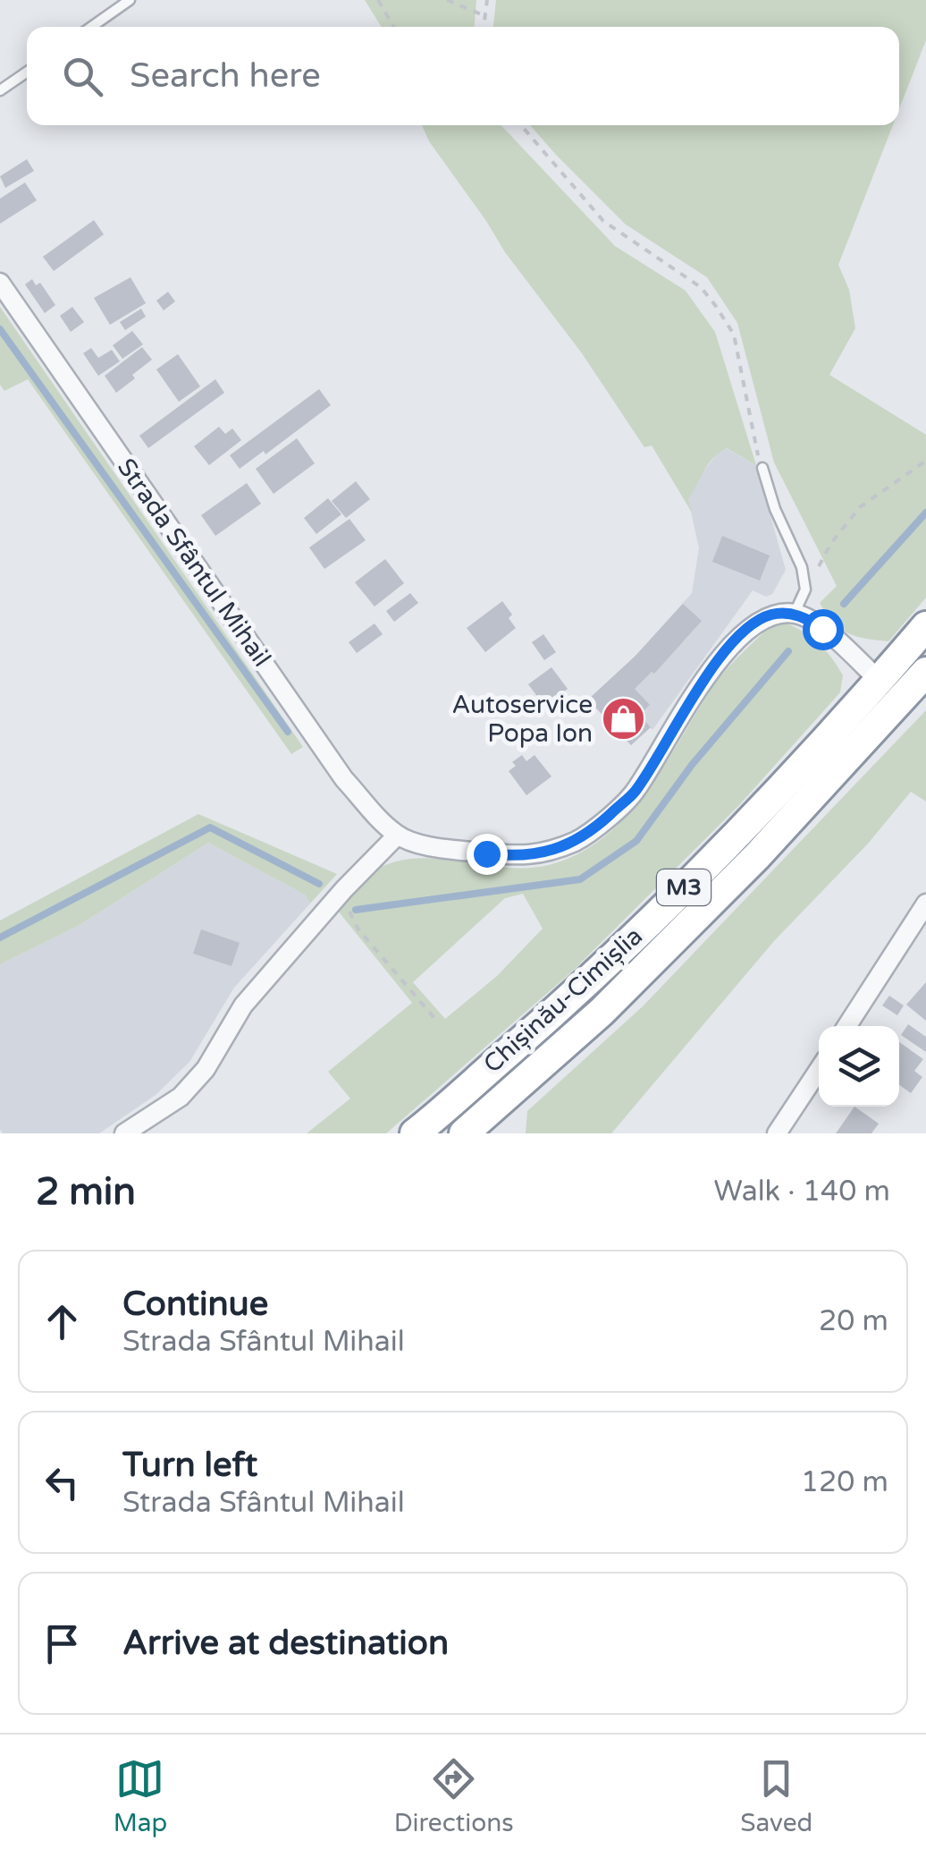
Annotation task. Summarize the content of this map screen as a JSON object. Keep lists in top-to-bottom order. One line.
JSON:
{"streets":{"highway":["M3","Chișinău-Cimișlia"],"street":["Strada Sfântul Mihail"]},"places":{"shop":["Autoservice Popa Ion"]},"page":{"search":"Search here","heading":["2 min","Walk · 140 m"],"list":[["Continue","Strada Sfântul Mihail","20 m"],["Turn left","Strada Sfântul Mihail","120 m"],"Arrive at destination"],"nav":["Map","Directions","Saved"]}}
